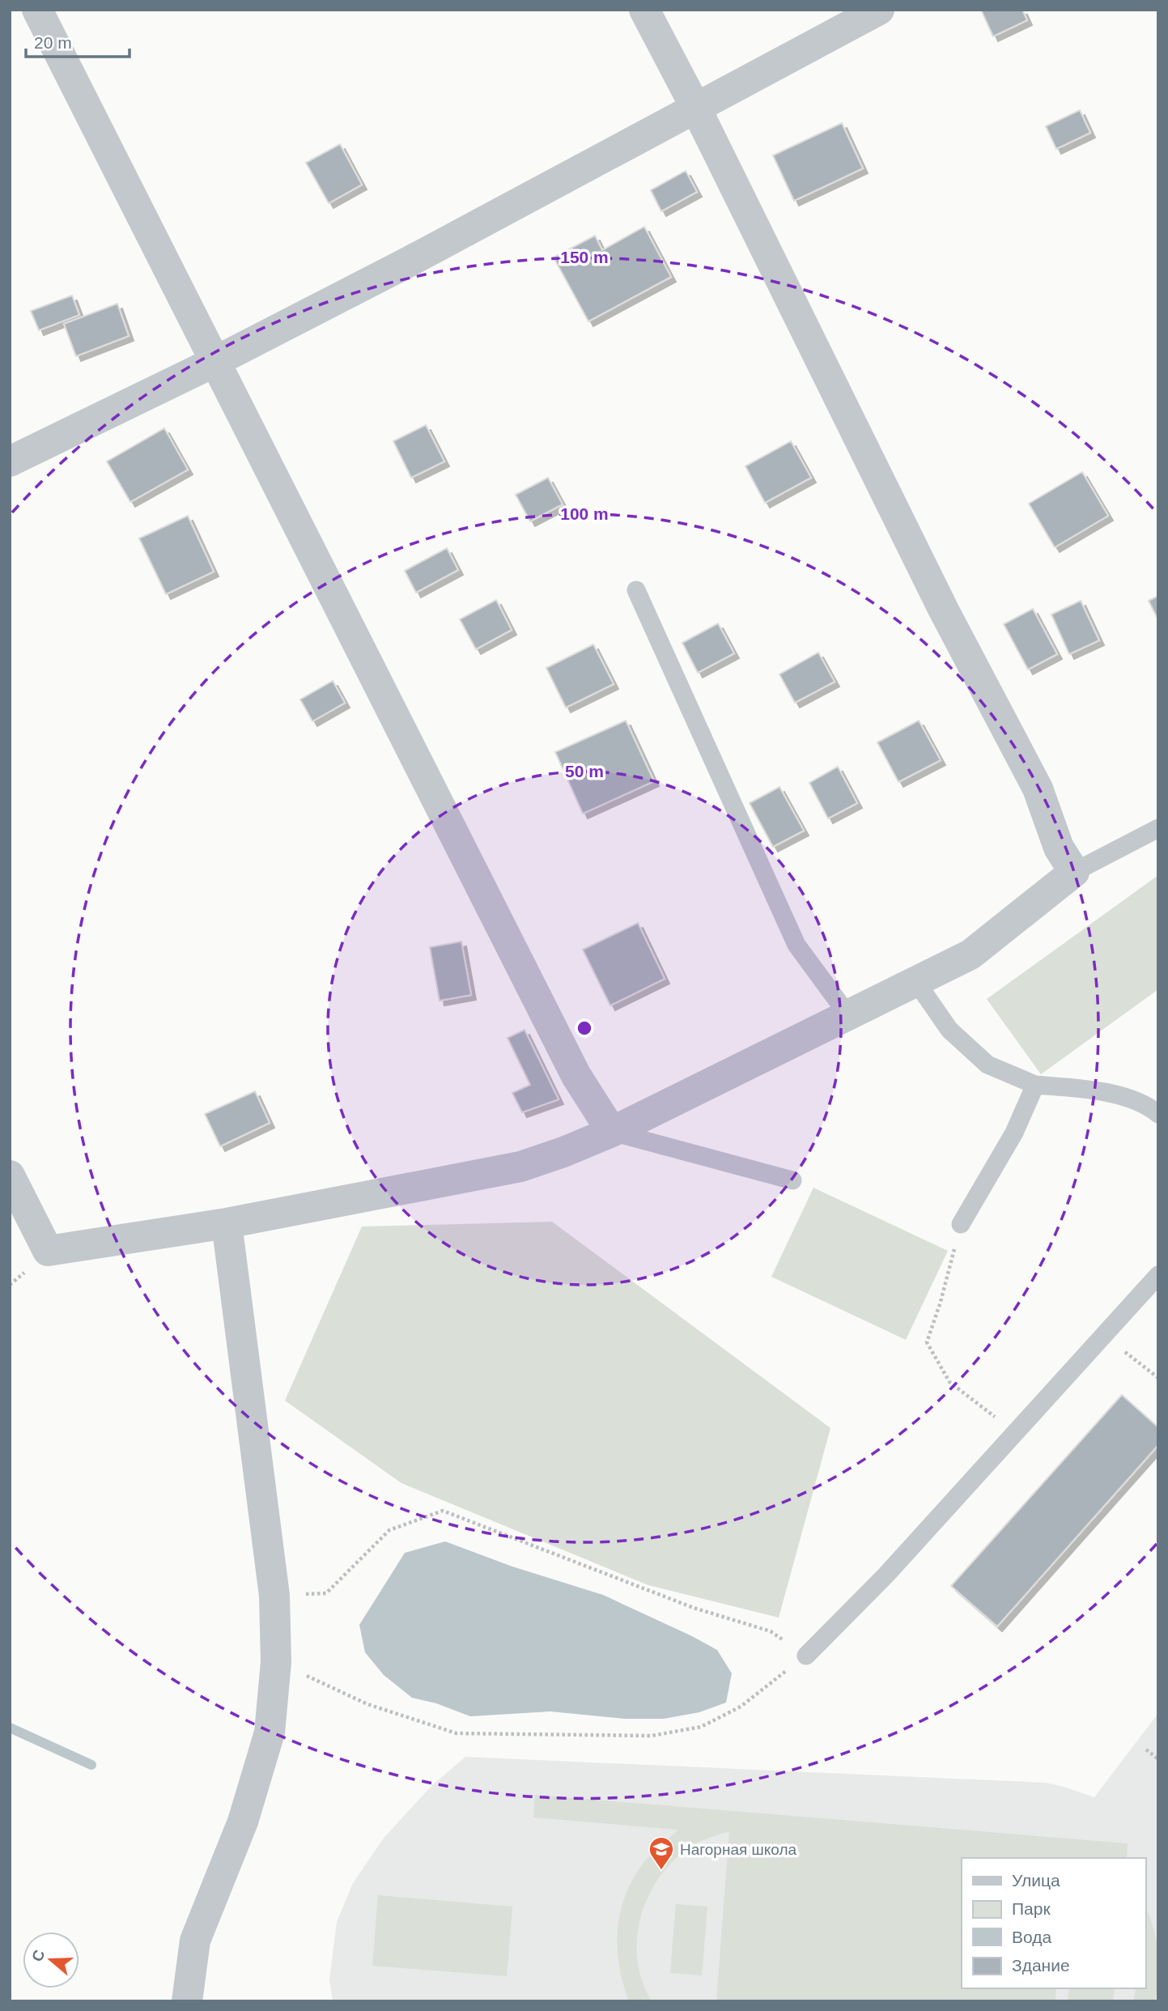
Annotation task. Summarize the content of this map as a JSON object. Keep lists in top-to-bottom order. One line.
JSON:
{"places":{"school or university":["Нагорная школа"]},"legend":["Улица","Парк","Вода","Здание"],"scale_bar":"20 m","north":"left","rings":["150 m","100 m","50 m"]}
